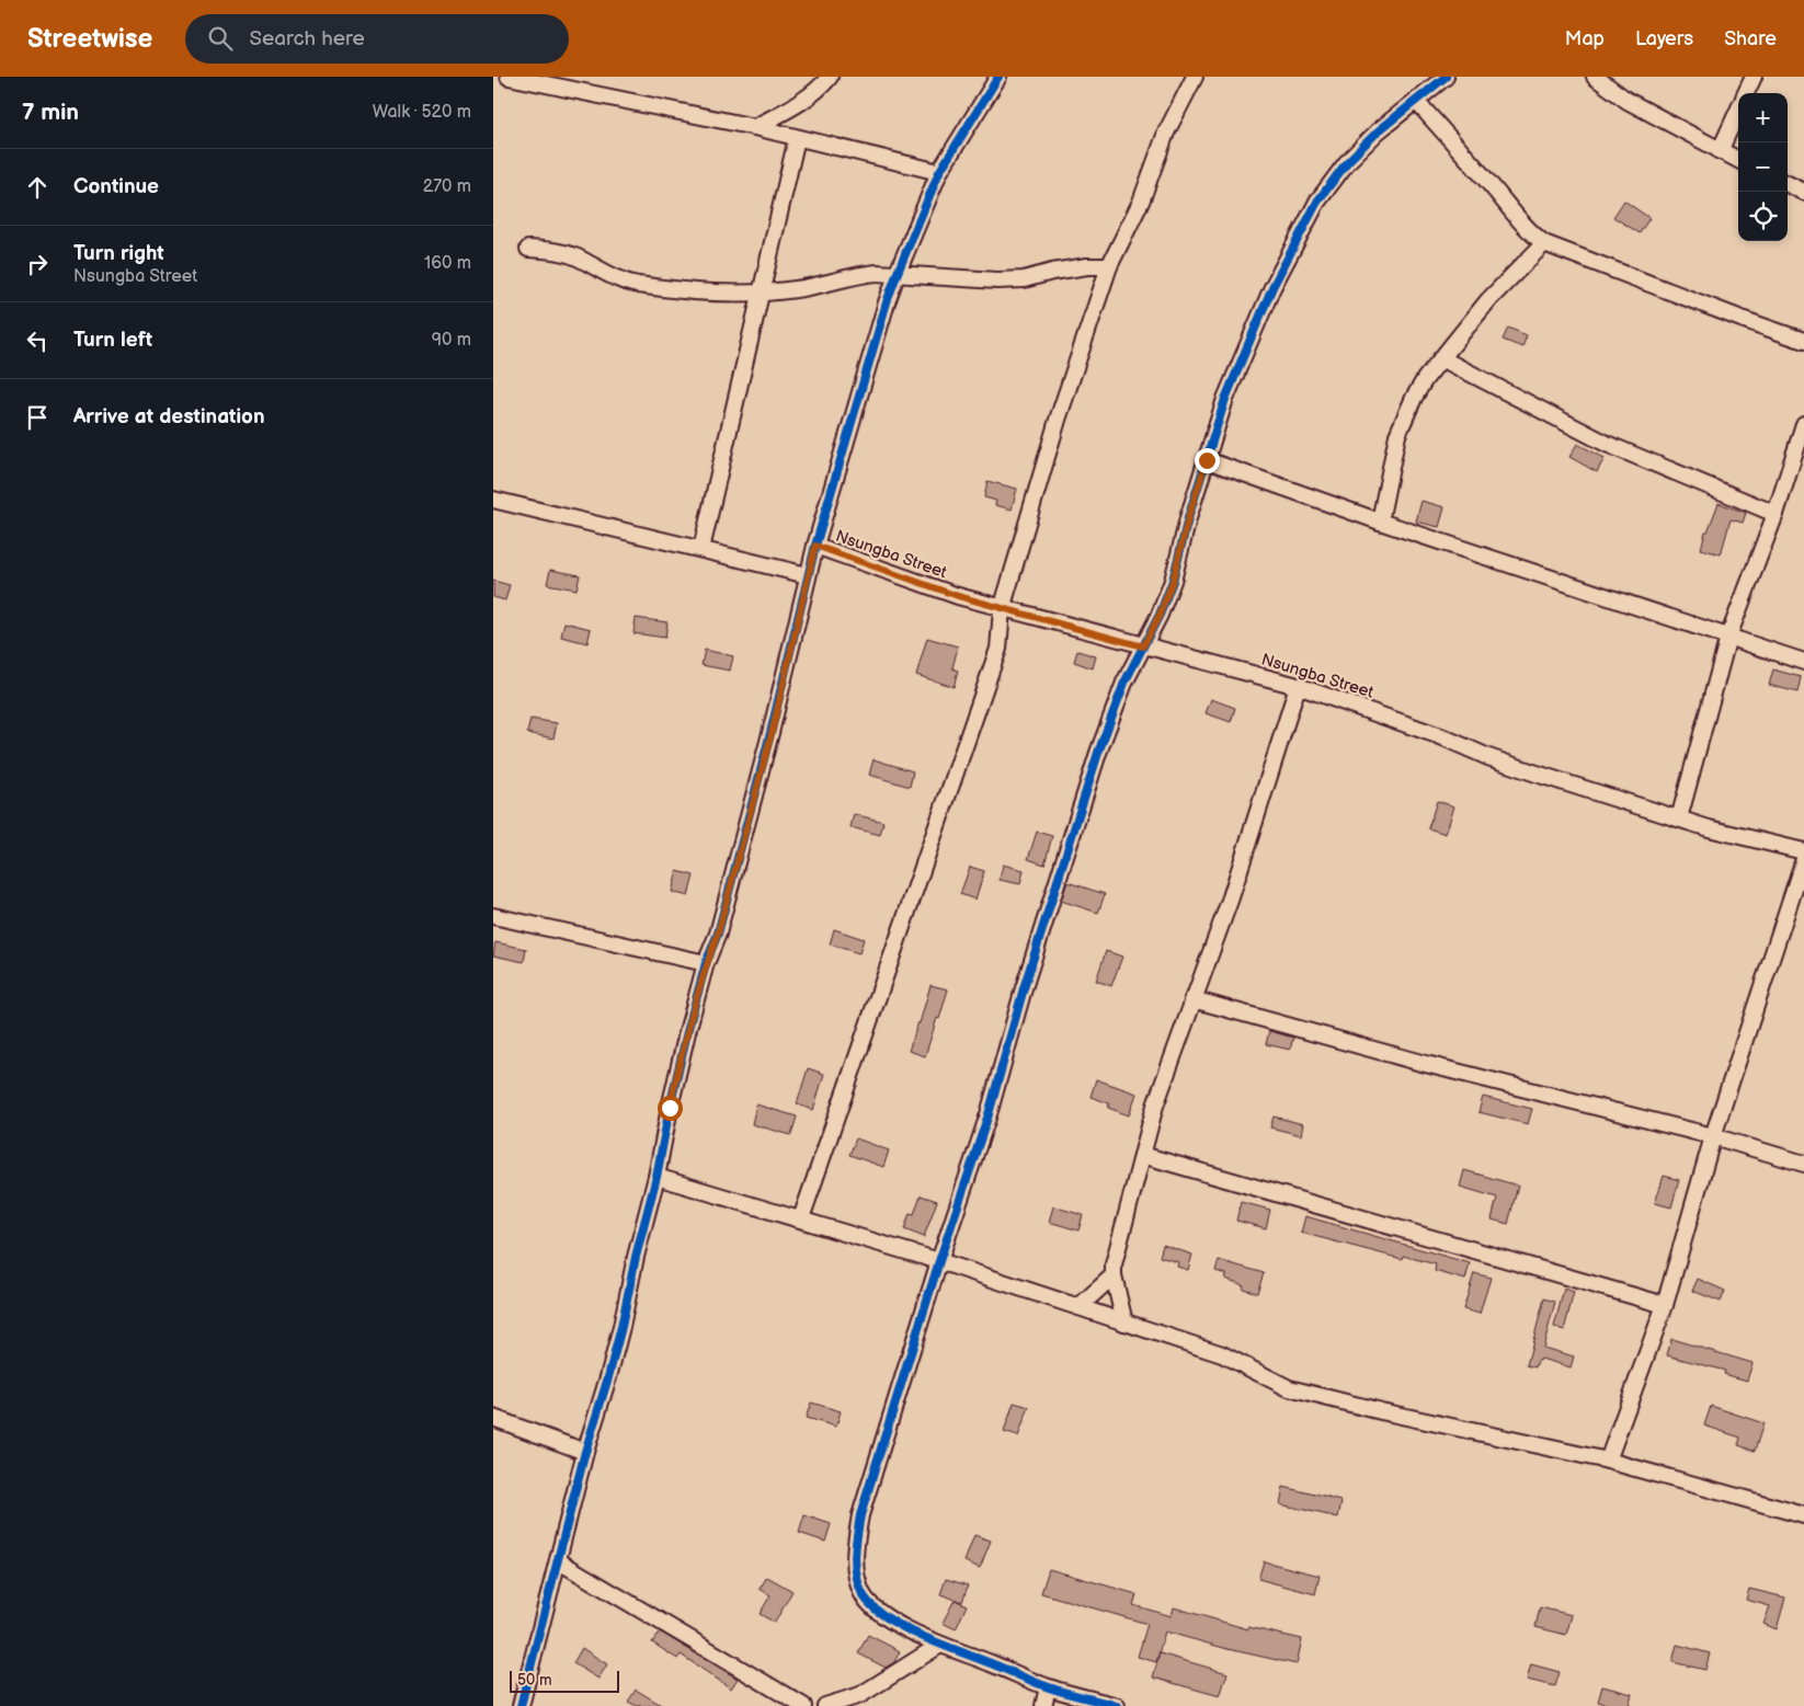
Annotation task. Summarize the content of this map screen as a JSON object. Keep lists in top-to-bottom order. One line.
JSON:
{"streets":{"street":["Nsungba Street"]},"scale_bar":"50 m","page":{"header":"Streetwise","search":"Search here","nav":["Map","Layers","Share"],"heading":["7 min","Walk · 520 m"],"map_buttons":["+","−"],"list":[["Continue","270 m"],["Turn right","Nsungba Street","160 m"],["Turn left","90 m"],"Arrive at destination"],"scale":"50 m"}}
